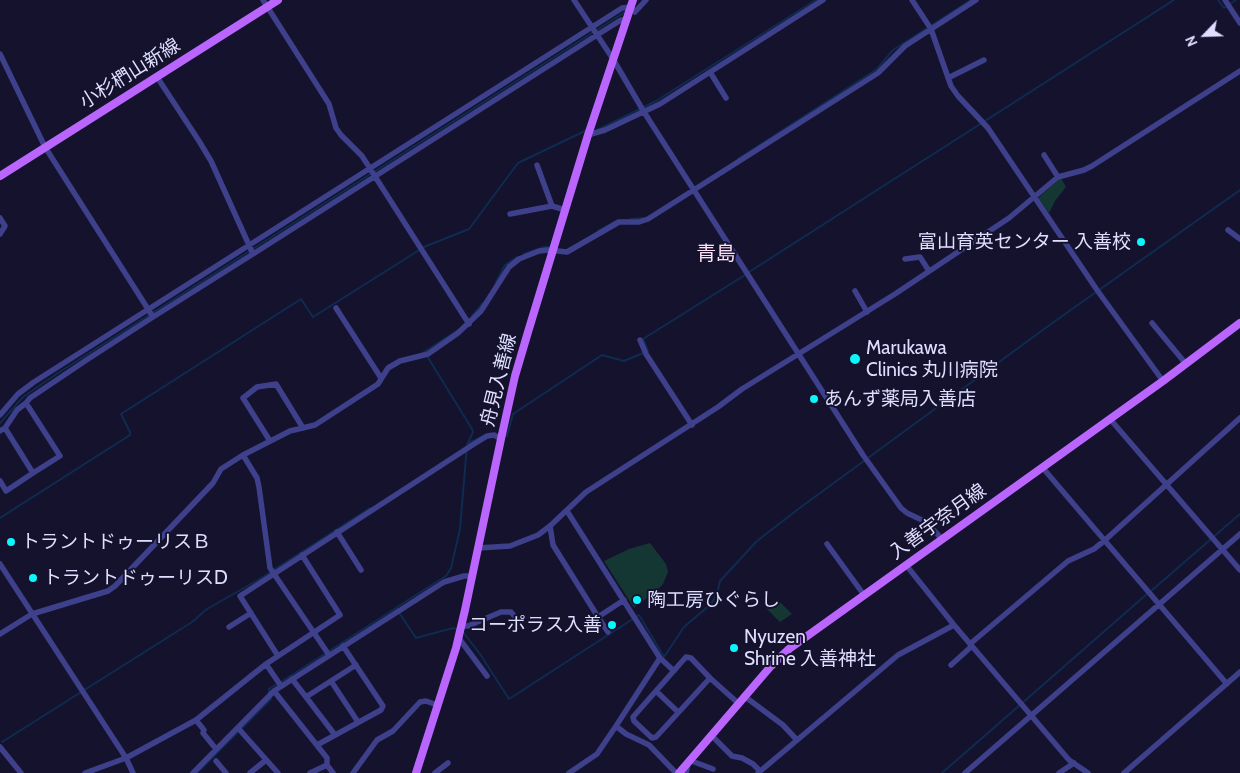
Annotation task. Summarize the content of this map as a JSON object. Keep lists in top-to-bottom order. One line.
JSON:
{"streets":{"main road":["小杉椚山新線","舟見入善線","入善宇奈月線"]},"districts":["青島"],"places":["富山育英センター 入善校","Marukawa Clinics 丸川病院","あんず薬局入善店","トラントドゥーリスＢ","トラントドゥーリスD","陶工房ひぐらし","コーポラス入善","Nyuzen Shrine 入善神社"],"north":"bottom left"}
